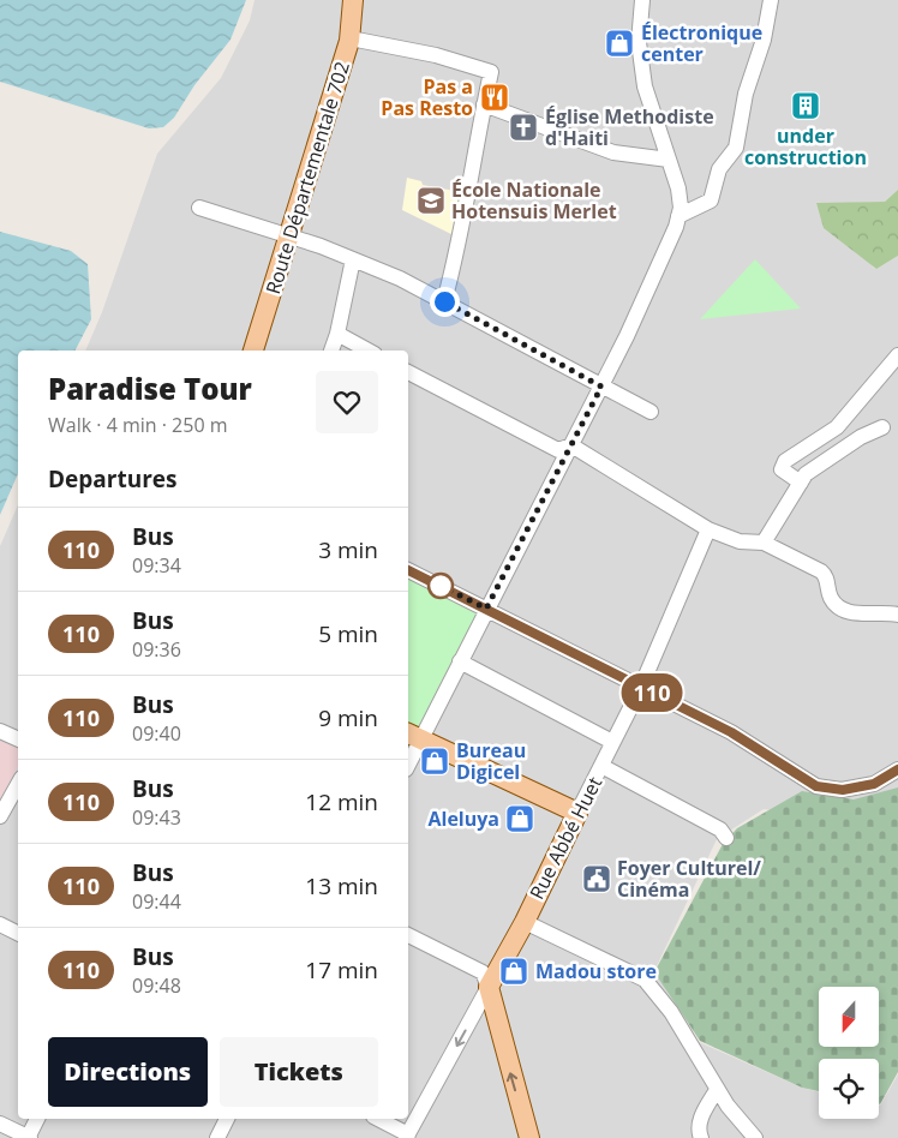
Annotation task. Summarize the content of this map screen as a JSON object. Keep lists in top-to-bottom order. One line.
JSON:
{"streets":{"main road":["Route Départementale 702","Rue Abbé Huet"]},"places":{"shop":["Électronique center","Bureau Digicel","Aleluya","Madou store"],"restaurant":["Pas a Pas Resto"],"building":["under construction"],"church":["Église Methodiste d'Haiti"],"school or university":["École Nationale Hotensuis Merlet"],"public building":["Foyer Culturel/ Cinéma"]},"lines":["bus line 110"],"north":"bottom","page":{"on_map":"110","heading":[["Paradise Tour","Walk · 4 min · 250 m"],"Departures"],"list":[{"mark":"110","name":"Bus","note":"09:34","value":"3 min"},{"mark":"110","name":"Bus","note":"09:36","value":"5 min"},{"mark":"110","name":"Bus","note":"09:40","value":"9 min"},{"mark":"110","name":"Bus","note":"09:43","value":"12 min"},{"mark":"110","name":"Bus","note":"09:44","value":"13 min"},{"mark":"110","name":"Bus","note":"09:48","value":"17 min"}],"buttons":["Directions","Tickets"]}}
